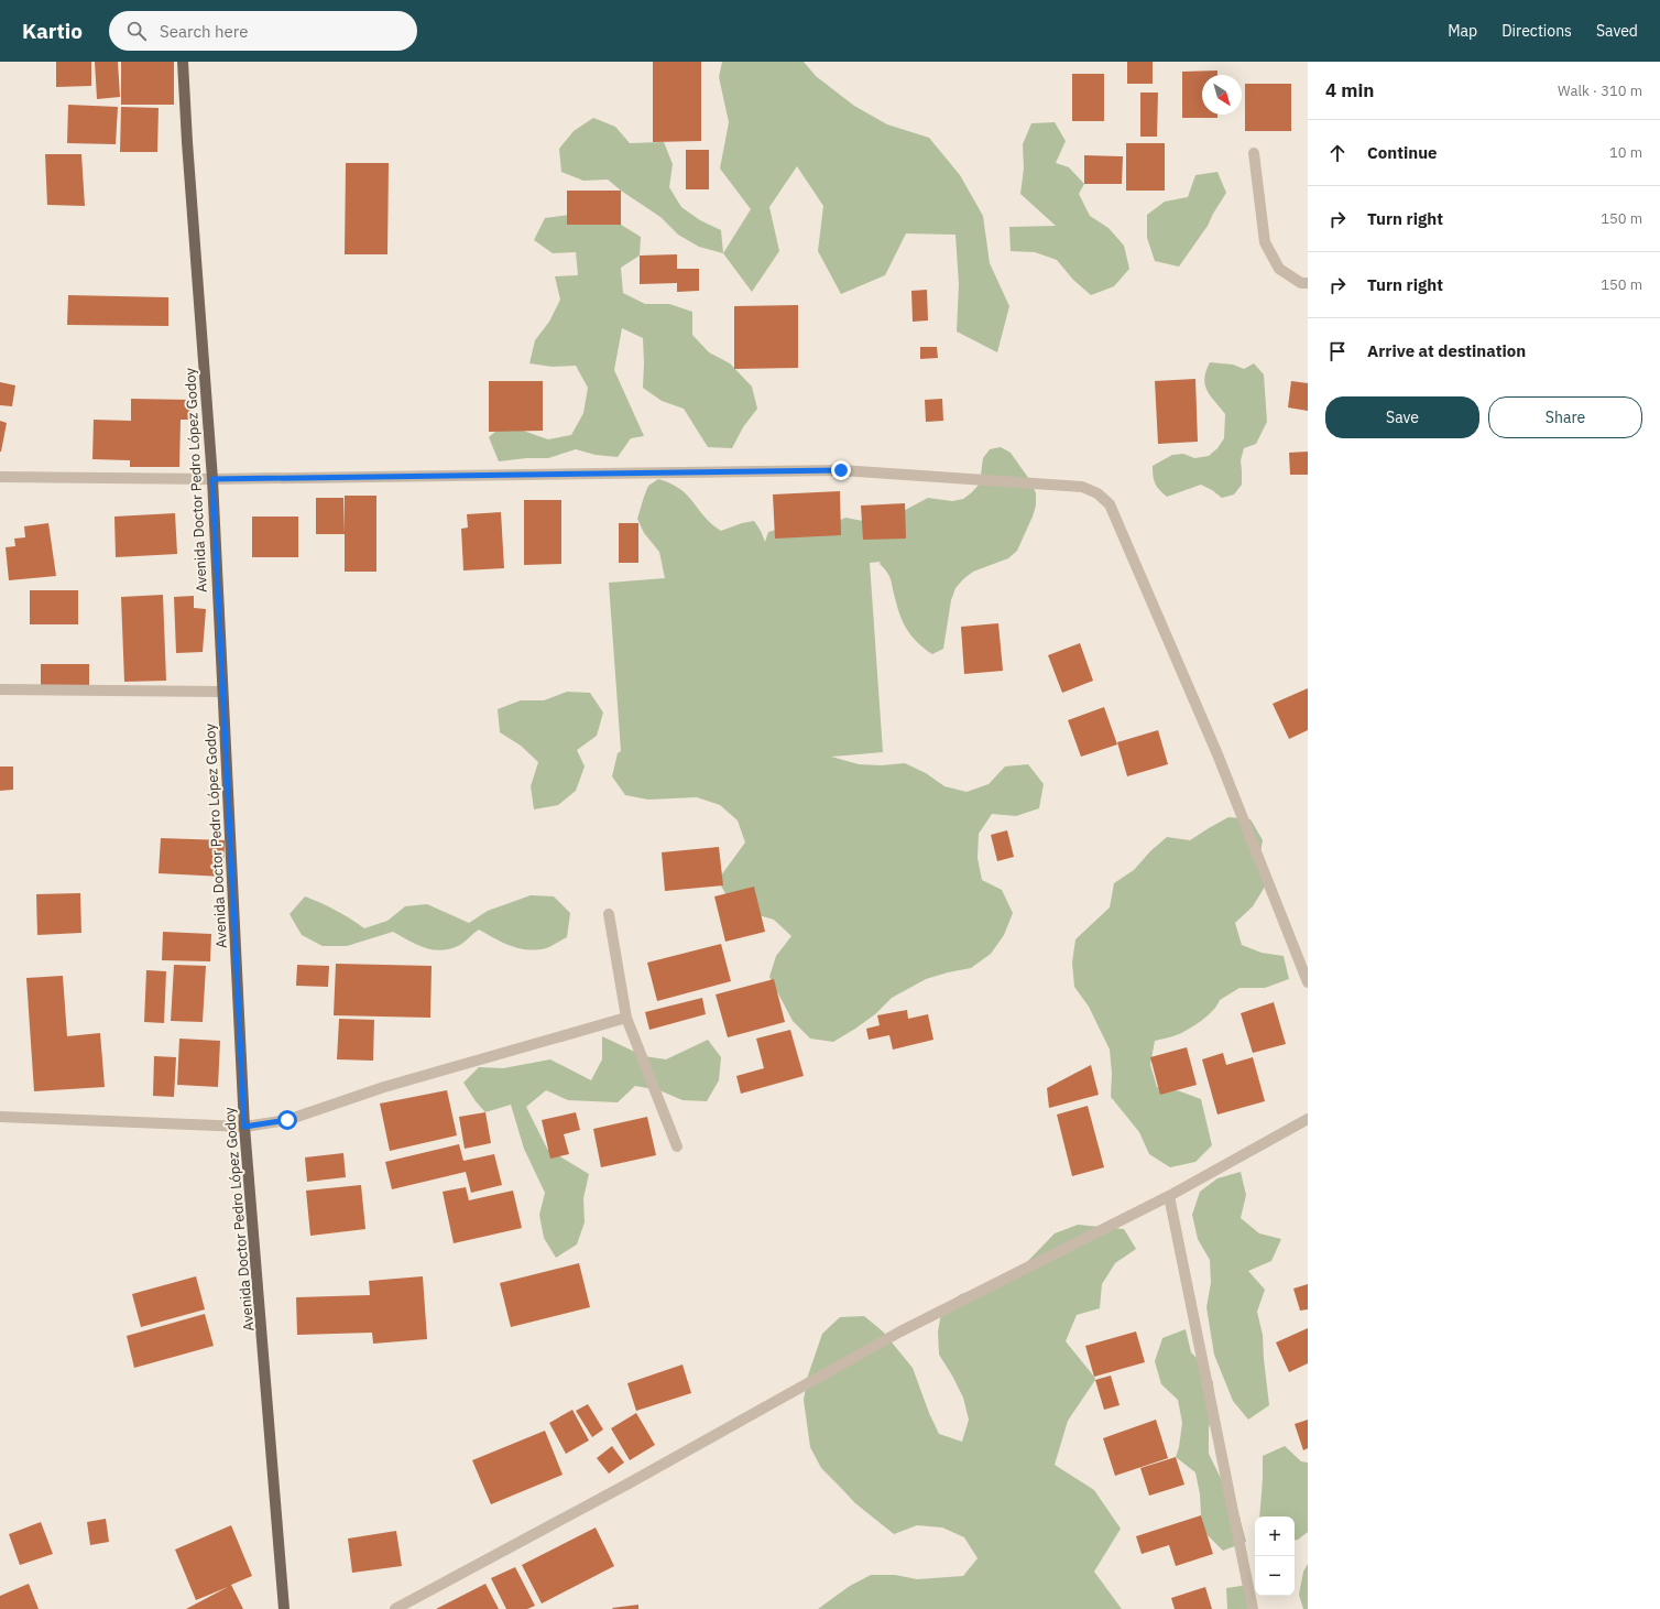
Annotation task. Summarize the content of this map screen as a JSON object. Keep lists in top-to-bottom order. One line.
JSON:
{"streets":{"main road":["Avenida Doctor Pedro López Godoy"]},"north":"bottom right","page":{"header":"Kartio","search":"Search here","nav":["Map","Directions","Saved"],"heading":["4 min","Walk · 310 m"],"list":[["Continue","10 m"],["Turn right","150 m"],["Turn right","150 m"],"Arrive at destination"],"buttons":["Save","Share"],"map_buttons":["+","−"]}}
